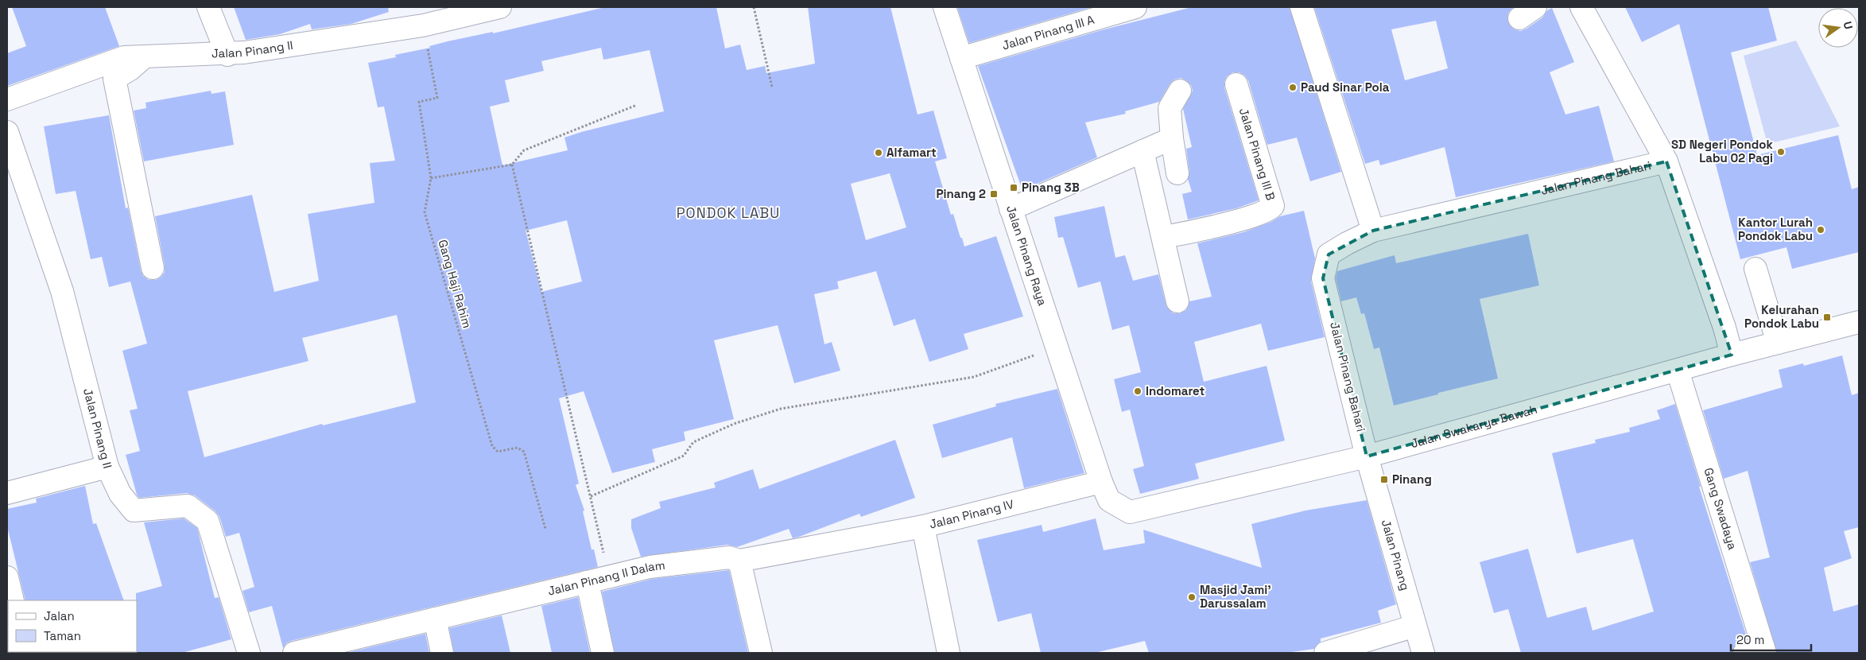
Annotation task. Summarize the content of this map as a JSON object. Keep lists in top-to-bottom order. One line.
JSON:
{"streets":{"street":["Jalan Pinang III A","Jalan Pinang II","Jalan Pinang III B","Jalan Pinang Bahari","Jalan Pinang Raya","Jalan Swakarya Bawah","Gang Swadaya","Jalan Pinang IV","Jalan Pinang","Jalan Pinang II Dalam"],"path":["Gang Haji Rahim"]},"crossings":[["Jalan Pinang III A","Jalan Pinang Raya"],["Jalan Pinang II","Gang Haji Rahim"],["Jalan Pinang Bahari","Jalan Swakarya Bawah"],["Jalan Pinang Bahari","Jalan Pinang"],["Jalan Pinang Raya","Jalan Swakarya Bawah"],["Jalan Pinang Raya","Jalan Pinang IV"],["Jalan Swakarya Bawah","Gang Swadaya"],["Jalan Swakarya Bawah","Jalan Pinang IV"],["Jalan Swakarya Bawah","Jalan Pinang"],["Jalan Pinang IV","Jalan Pinang II Dalam"]],"districts":["PONDOK LABU"],"places":{"other":["Paud Sinar Pola","SD Negeri Pondok Labu 02 Pagi","Alfamart","Kantor Lurah Pondok Labu","Indomaret","Masjid Jami' Darussalam"],"transit":["Pinang 3B","Pinang 2","Kelurahan Pondok Labu","Pinang"]},"legend":["Jalan","Taman"],"scale_bar":"20 m","north":"right"}
